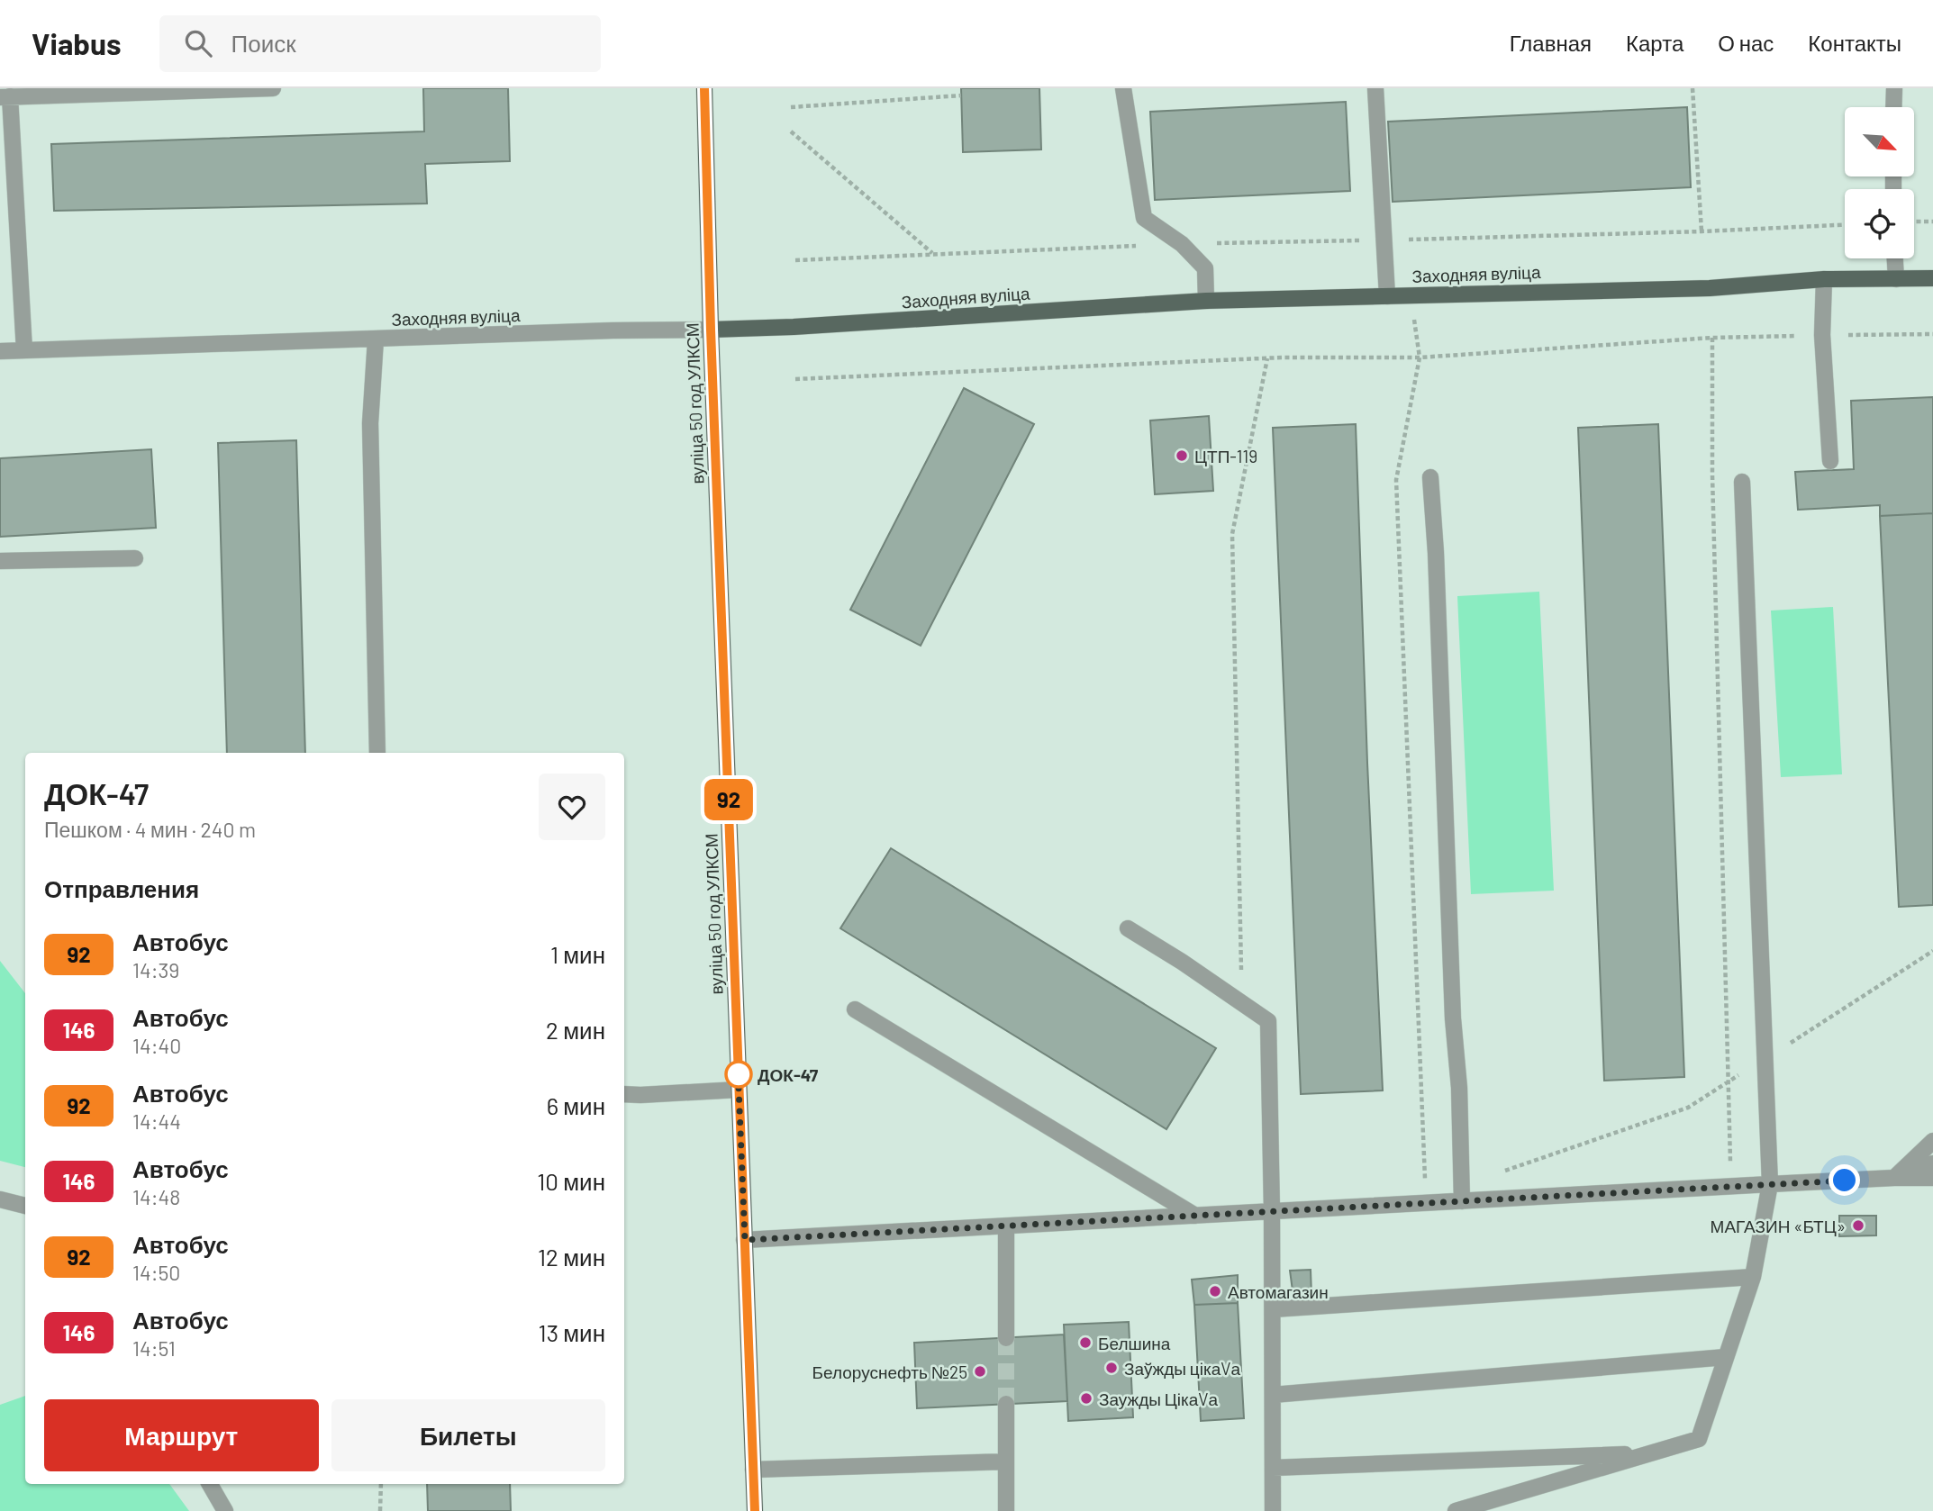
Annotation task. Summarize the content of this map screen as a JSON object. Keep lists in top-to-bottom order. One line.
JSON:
{"streets":{"main road":["Заходняя вуліца","вуліца 50 год УЛКСМ"]},"crossings":[["Заходняя вуліца","вуліца 50 год УЛКСМ"]],"places":["ЦТП-119","ДОК-47","МАГАЗИН «БТЦ»","Автомагазин","Белшина","Заўжды цікаVа","Белоруснефть №25","Заужды ЦікаVа"],"lines":["bus line 92"],"north":"bottom right","page":{"header":"Viabus","search":"Поиск","nav":["Главная","Карта","О нас","Контакты"],"on_map":"92","heading":[["ДОК-47","Пешком · 4 мин · 240 m"],"Отправления"],"list":[{"mark":"92","name":"Автобус","note":"14:39","value":"1 мин"},{"mark":"146","name":"Автобус","note":"14:40","value":"2 мин"},{"mark":"92","name":"Автобус","note":"14:44","value":"6 мин"},{"mark":"146","name":"Автобус","note":"14:48","value":"10 мин"},{"mark":"92","name":"Автобус","note":"14:50","value":"12 мин"},{"mark":"146","name":"Автобус","note":"14:51","value":"13 мин"}],"buttons":["Маршрут","Билеты"]}}
